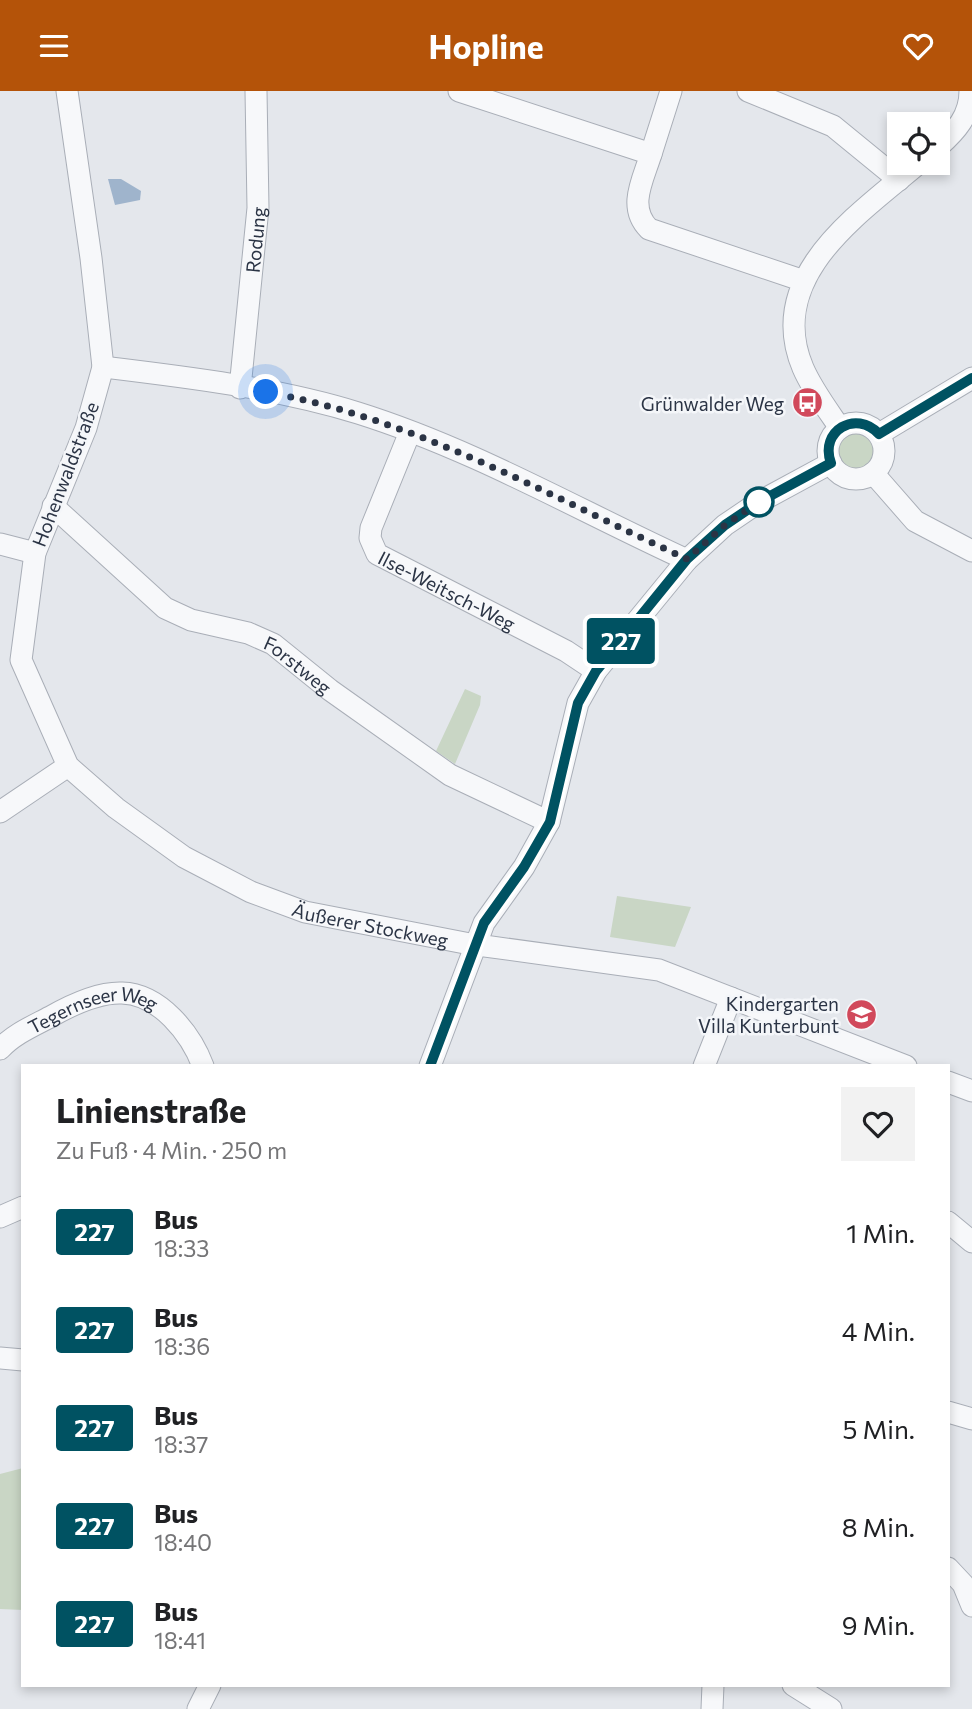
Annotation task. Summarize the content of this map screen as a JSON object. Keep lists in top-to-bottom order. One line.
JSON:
{"streets":{"street":["Rodung","Hohenwaldstraße","Ilse-Weitsch-Weg","Forstweg","Äußerer Stockweg","Tegernseer Weg"]},"crossings":[["Hohenwaldstraße","Forstweg"],["Hohenwaldstraße","Äußerer Stockweg"]],"places":{"bus stop":["Grünwalder Weg"],"school or university":["Kindergarten Villa Kunterbunt"]},"lines":["bus line 227"],"page":{"header":"Hopline","on_map":"227","heading":["Linienstraße","Zu Fuß · 4 Min. · 250 m"],"list":[{"mark":"227","name":"Bus","note":"18:33","value":"1 Min."},{"mark":"227","name":"Bus","note":"18:36","value":"4 Min."},{"mark":"227","name":"Bus","note":"18:37","value":"5 Min."},{"mark":"227","name":"Bus","note":"18:40","value":"8 Min."},{"mark":"227","name":"Bus","note":"18:41","value":"9 Min."}]}}
